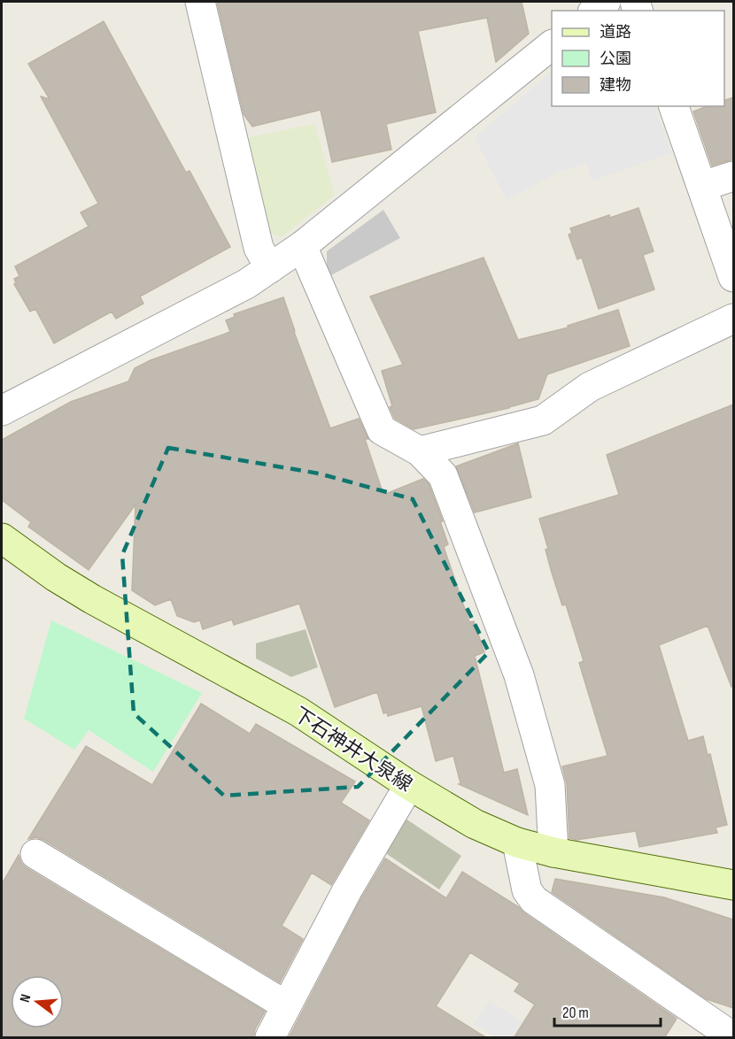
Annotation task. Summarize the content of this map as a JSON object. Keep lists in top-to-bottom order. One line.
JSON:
{"streets":{"main road":["下石神井大泉線"]},"legend":["道路","公園","建物"],"scale_bar":"20 m","north":"left"}
